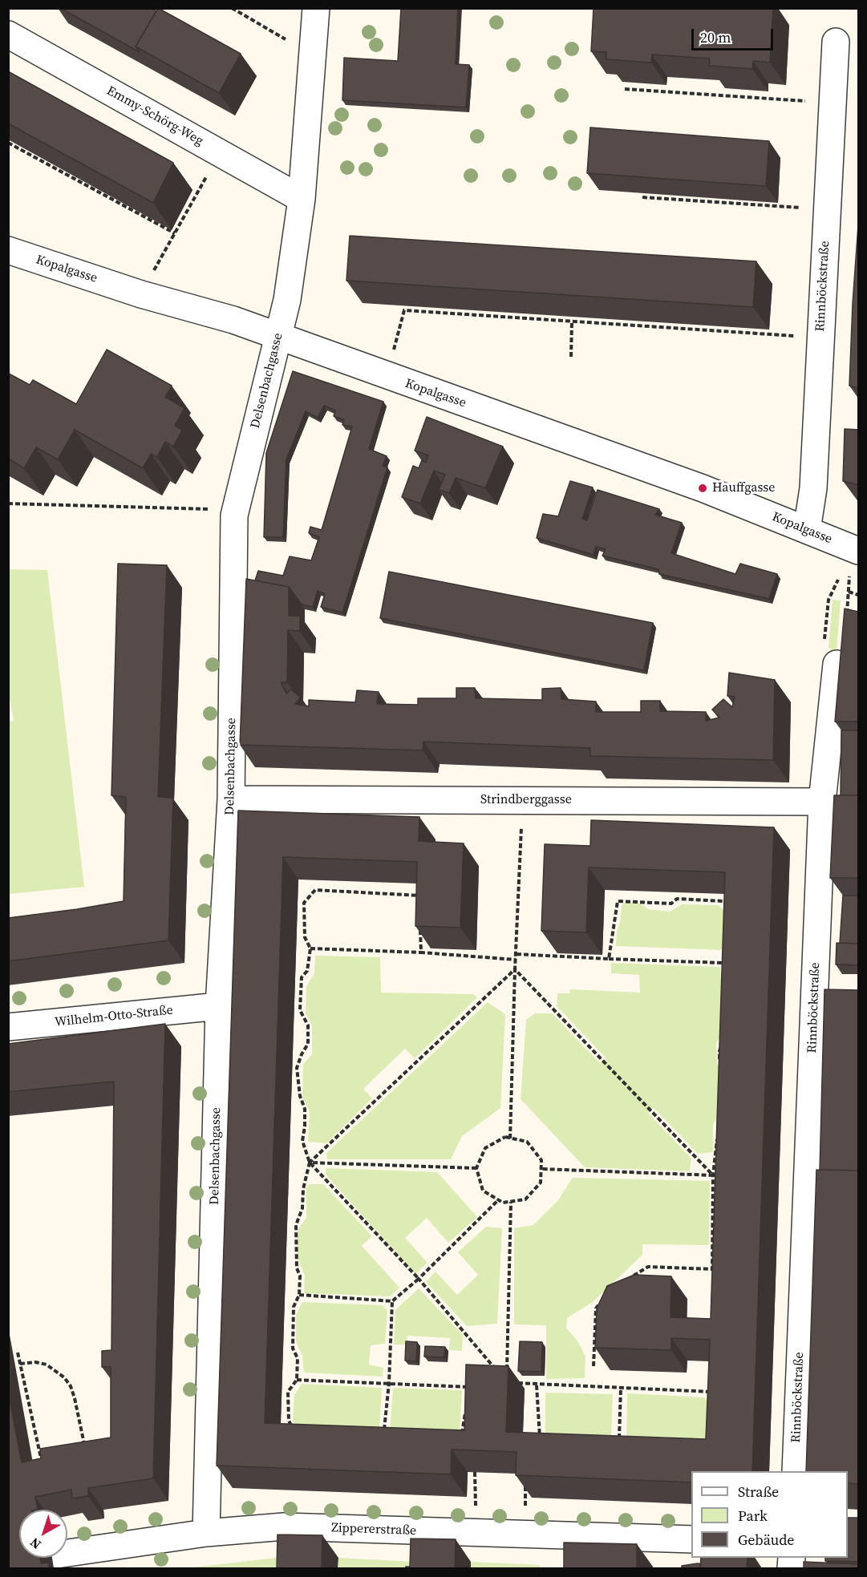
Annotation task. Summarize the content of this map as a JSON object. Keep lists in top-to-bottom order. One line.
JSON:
{"streets":{"street":["Emmy-Schörg-Weg","Kopalgasse","Rinnböckstraße","Delsenbachgasse","Strindberggasse","Wilhelm-Otto-Straße","Zippererstraße"]},"crossings":[["Emmy-Schörg-Weg","Delsenbachgasse"],["Kopalgasse","Rinnböckstraße"],["Kopalgasse","Delsenbachgasse"],["Rinnböckstraße","Strindberggasse"],["Delsenbachgasse","Strindberggasse"],["Delsenbachgasse","Wilhelm-Otto-Straße"],["Delsenbachgasse","Zippererstraße"]],"places":["Hauffgasse"],"legend":["Straße","Park","Gebäude"],"scale_bar":"20 m","north":"bottom left"}
